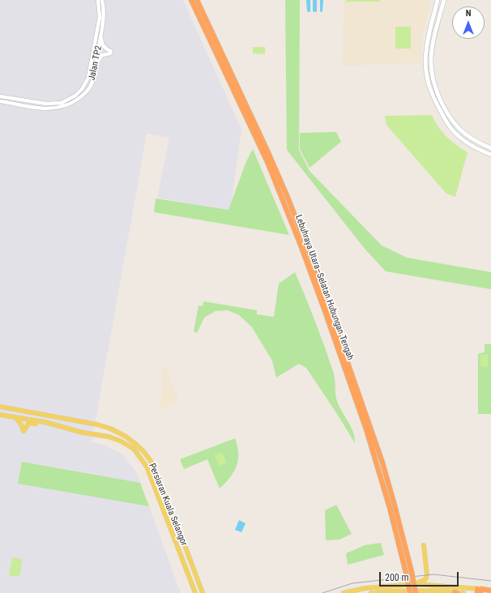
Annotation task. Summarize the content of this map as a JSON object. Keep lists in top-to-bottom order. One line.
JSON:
{"streets":{"highway":["Lebuhraya Utara–Selatan Hubungan Tengah"],"main road":["Persiaran Kuala Selangor"],"street":["Jalan TP2"]},"scale_bar":"200 m","north":"top"}
